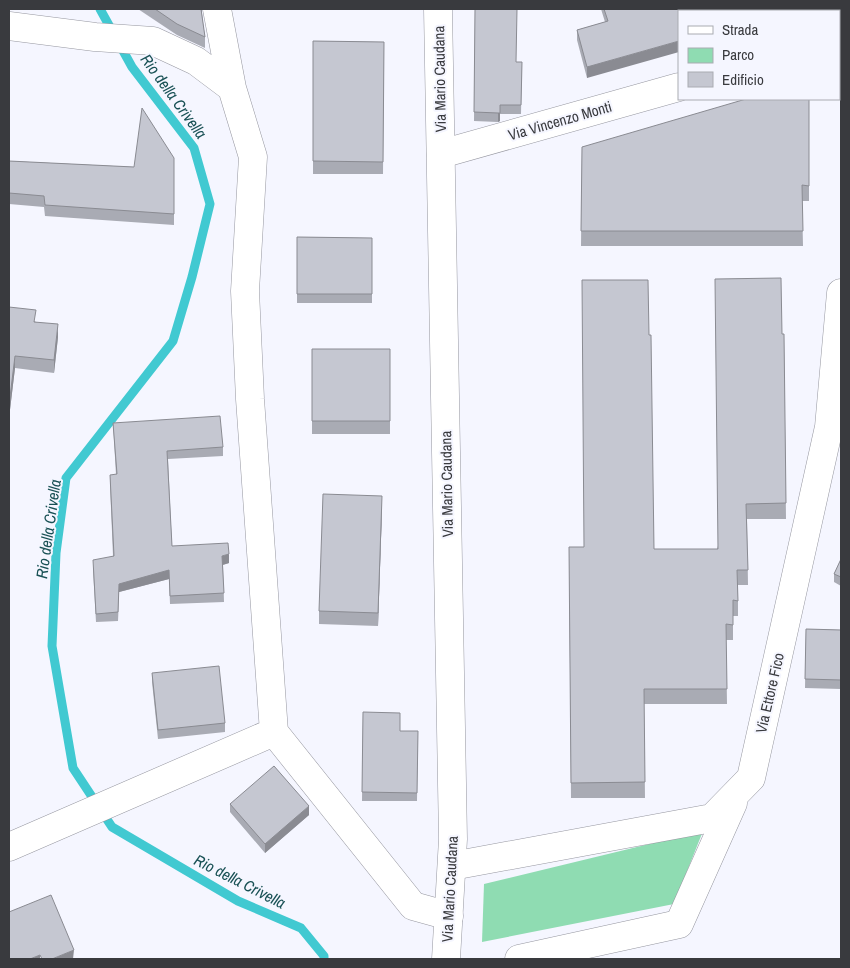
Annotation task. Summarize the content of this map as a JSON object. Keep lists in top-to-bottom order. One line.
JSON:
{"streets":{"street":["Via Mario Caudana","Via Vincenzo Monti","Via Ettore Fico"]},"crossings":[["Via Mario Caudana","Via Vincenzo Monti"],["Via Mario Caudana","Via Ettore Fico"]],"water":["Rio della Crivella"],"legend":["Strada","Parco","Edificio"]}
